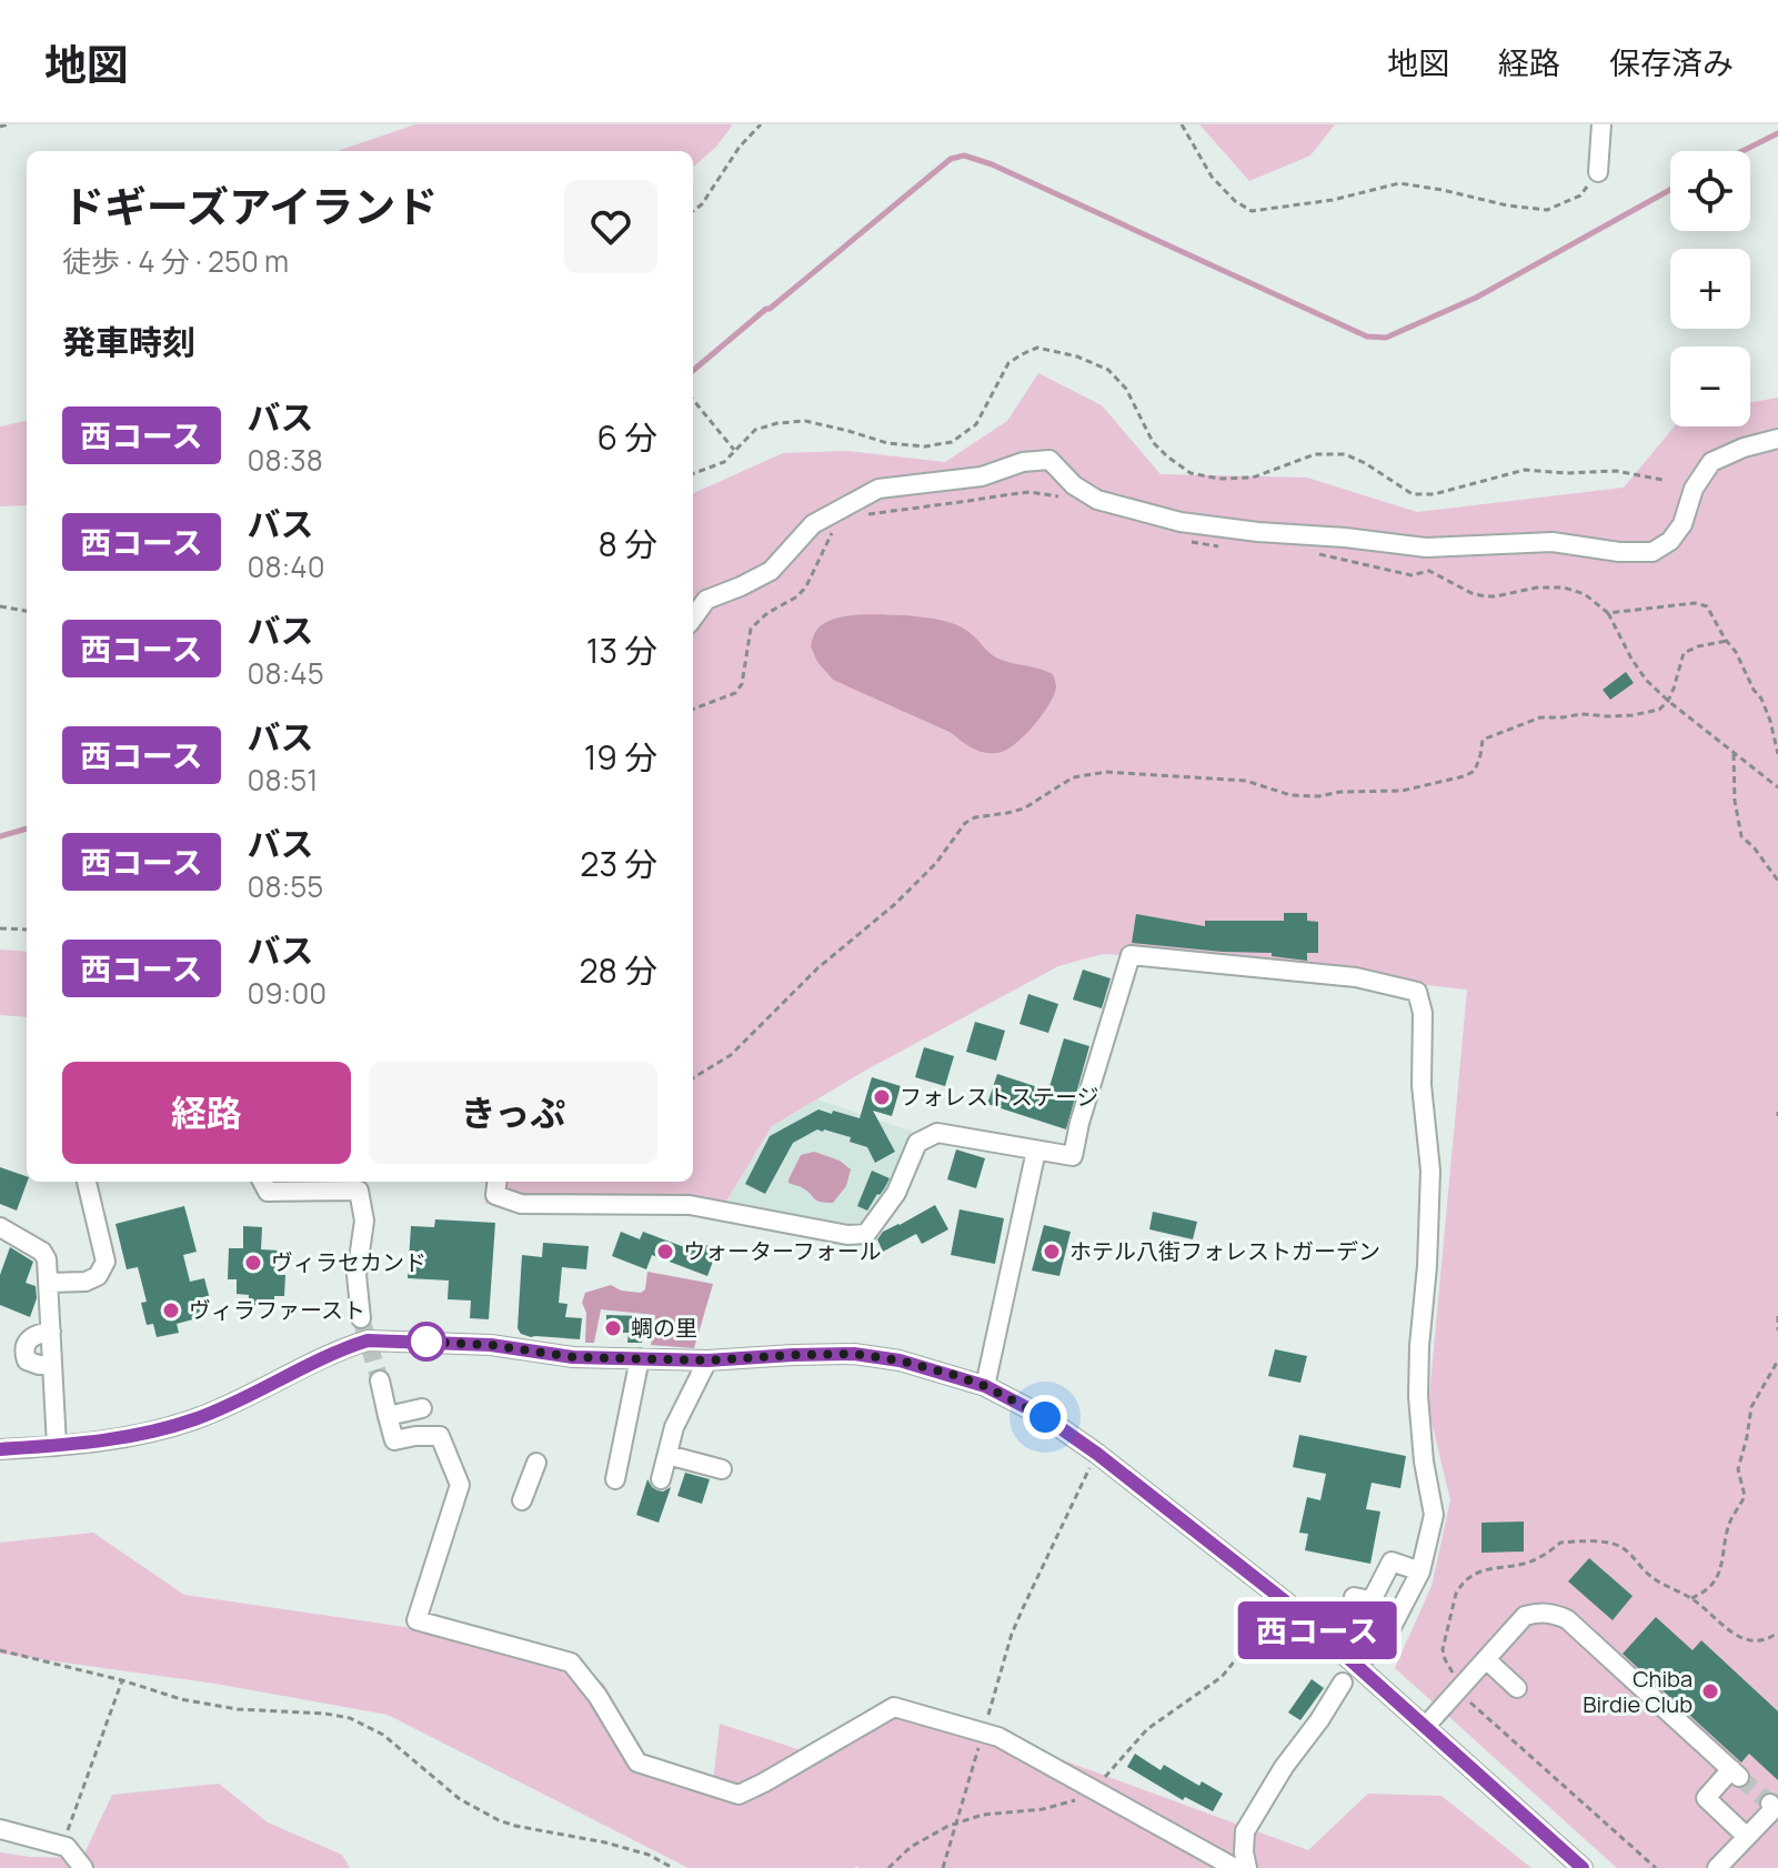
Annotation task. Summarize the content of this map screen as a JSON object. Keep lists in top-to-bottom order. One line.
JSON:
{"places":["フォレストステージ","ウォーターフォール","ホテル八街フォレストガーデン","ヴィラセカンド","ヴィラファースト","蜩の里","Chiba Birdie Club"],"lines":["bus line 西コース"],"page":{"header":"地図","nav":["地図","経路","保存済み"],"on_map":"西コース","map_buttons":["+","−"],"heading":[["ドギーズアイランド","徒歩 · 4 分 · 250 m"],"発車時刻"],"list":[{"mark":"西コース","name":"バス","note":"08:38","value":"6 分"},{"mark":"西コース","name":"バス","note":"08:40","value":"8 分"},{"mark":"西コース","name":"バス","note":"08:45","value":"13 分"},{"mark":"西コース","name":"バス","note":"08:51","value":"19 分"},{"mark":"西コース","name":"バス","note":"08:55","value":"23 分"},{"mark":"西コース","name":"バス","note":"09:00","value":"28 分"}],"buttons":["経路","きっぷ"]}}
